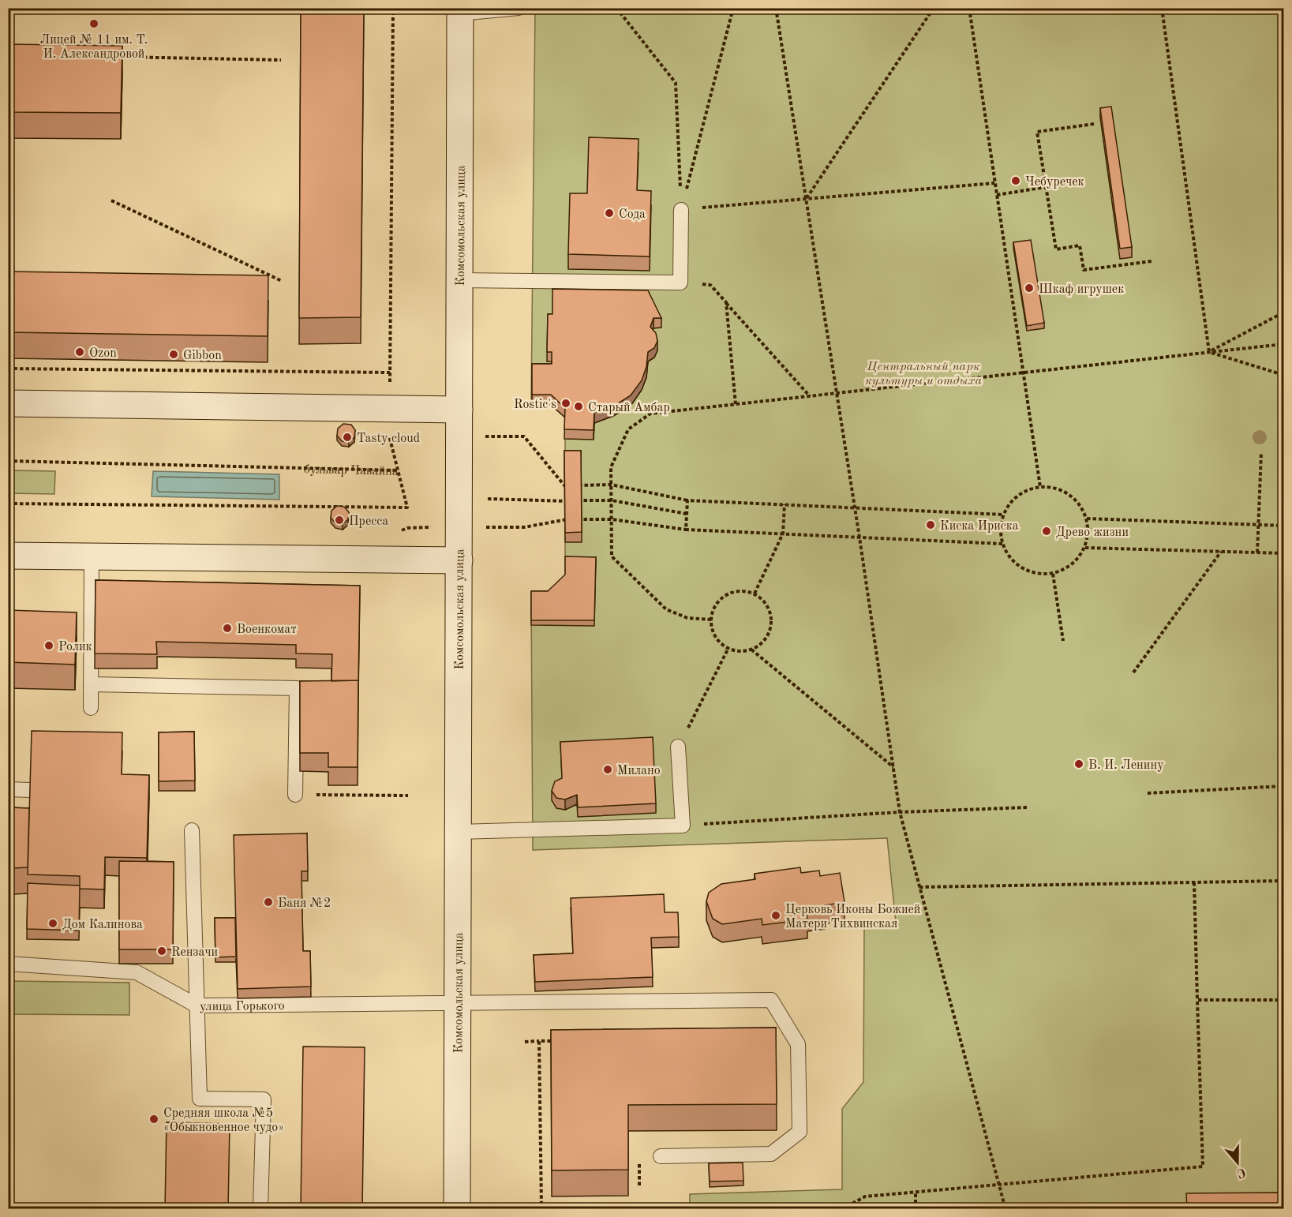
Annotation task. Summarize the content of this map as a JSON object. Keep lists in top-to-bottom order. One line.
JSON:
{"streets":{"main road":["Комсомольская улица"],"lane":["улица Горького"],"path":["бульвар Чавайна"]},"crossings":[["Комсомольская улица","улица Горького"]],"parks":["Центральный парк культуры и отдыха"],"places":["Лицей № 11 им. Т. И. Александровой","Чебуречек","Сода","Шкаф игрушек","Ozon","Gibbon","Rostic's","Старый Амбар","Tasty cloud","Пресса","Киска Ириска","Древо жизни","Военкомат","Ролик","В. И. Ленину","Милано","Баня №2","Церковь Иконы Божией Матери Тихвинская","Дом Калинова","Rензачи","Средняя школа №5 «Обыкновенное чудо»"],"north":"bottom"}
